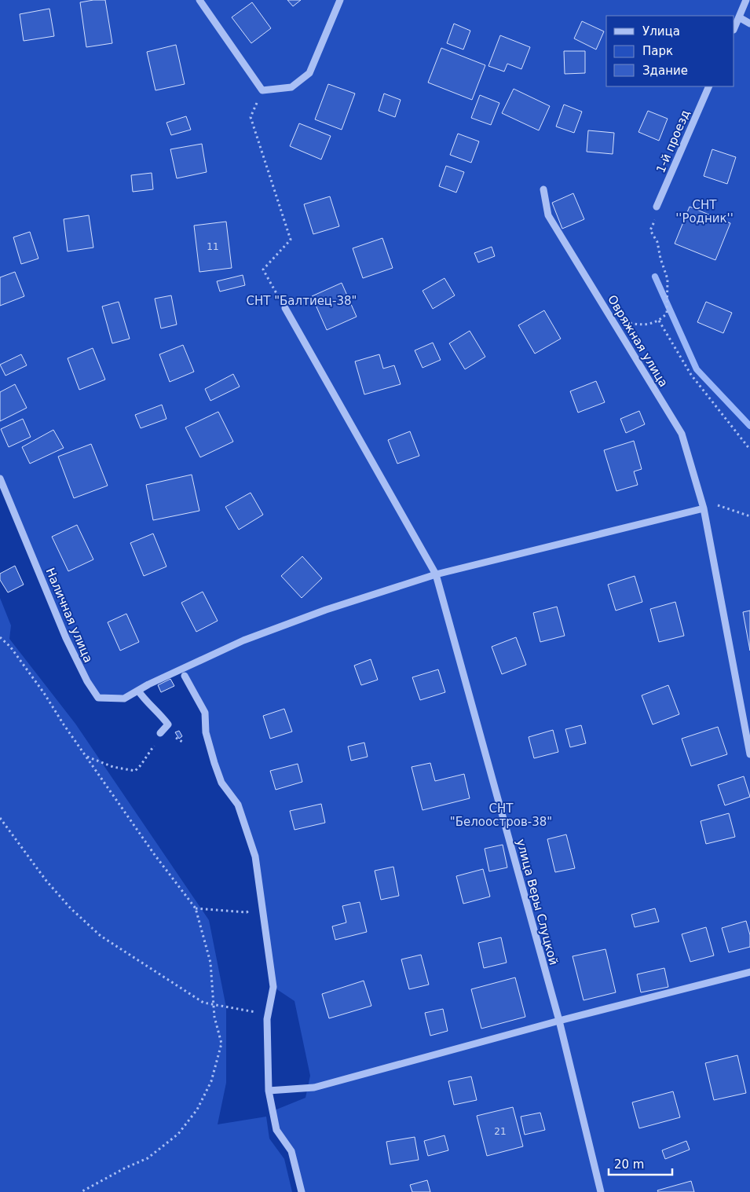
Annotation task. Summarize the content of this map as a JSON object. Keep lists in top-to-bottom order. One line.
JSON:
{"streets":{"street":["1-й проезд","Овряжная улица","Наличная улица","улица Веры Слуцкой"]},"crossings":[["Овряжная улица","Наличная улица"],["Наличная улица","улица Веры Слуцкой"]],"parks":["СНТ ''Родник''","СНТ \"Балтиец-38\"","СНТ \"Белоостров-38\""],"house_numbers":["11","21"],"legend":["Улица","Парк","Здание"],"scale_bar":"20 m"}
